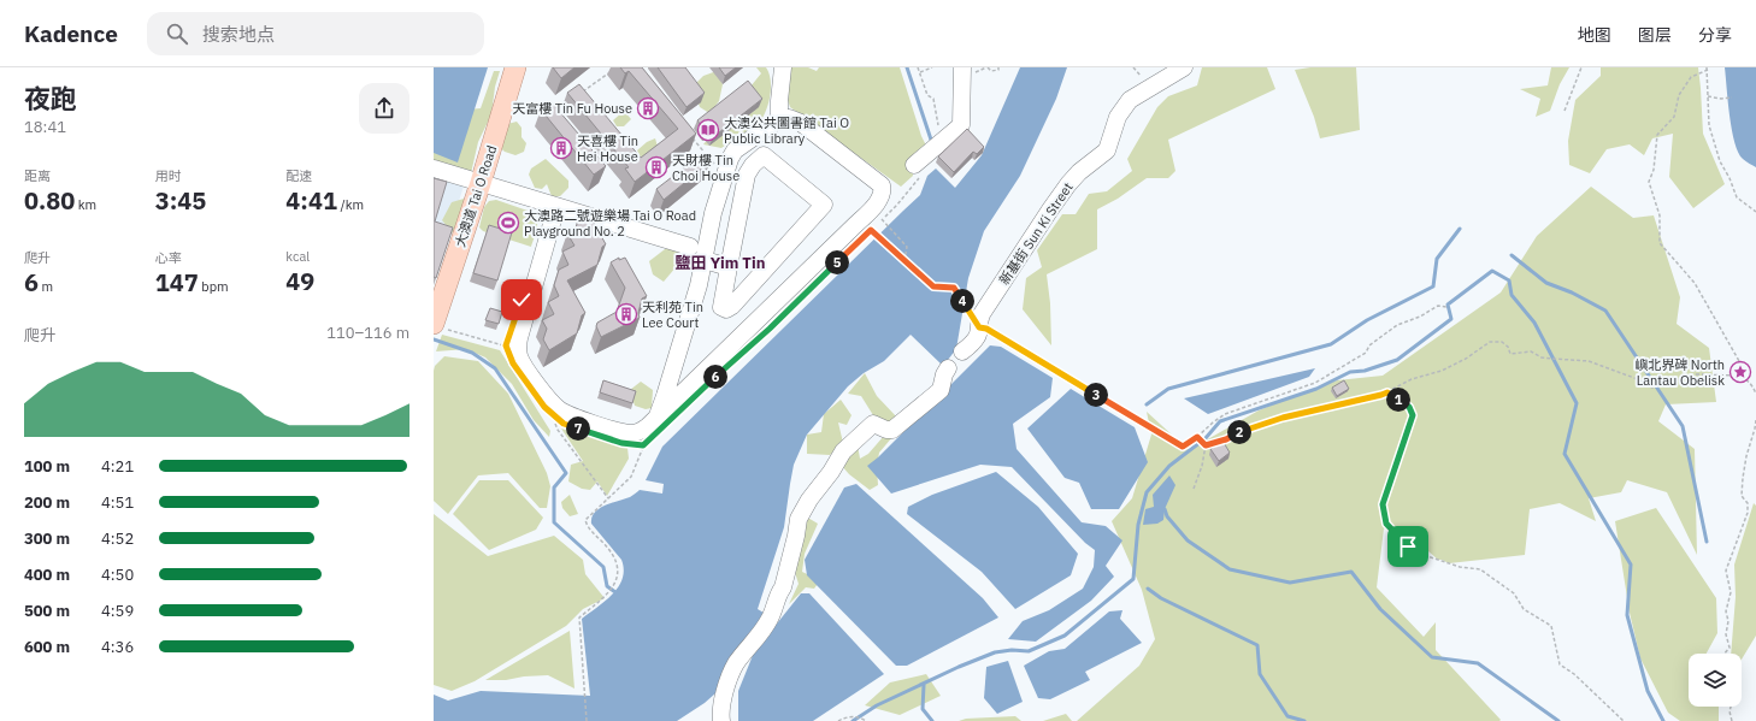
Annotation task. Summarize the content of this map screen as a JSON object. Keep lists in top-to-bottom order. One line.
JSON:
{"streets":{"main road":["大澳道 Tai O Road"],"street":["新基街 Sun Ki Street"]},"districts":["鹽田 Yim Tin"],"places":{"building":["天富樓 Tin Fu House","天喜樓 Tin Hei House","天財樓 Tin Choi House","天利苑 Tin Lee Court"],"library":["大澳公共圖書館 Tai O Public Library"],"sports":["大澳路二號遊樂場 Tai O Road Playground No. 2"],"place":["嶼北界碑 North Lantau Obelisk"]},"page":{"header":"Kadence","search":"搜索地点","nav":["地图","图层","分享"],"heading":["夜跑","18:41"],"stats":[["距离","0.80 km"],["用时","3:45"],["配速","4:41 /km"],["爬升","6 m"],["心率","147 bpm"],["kcal","49"]],"pins":["5","4","6","3","1","7","2"],"chart":["爬升","110–116 m"],"list":[{"name":"100 m","note":"4:21"},{"name":"200 m","note":"4:51"},{"name":"300 m","note":"4:52"},{"name":"400 m","note":"4:50"},{"name":"500 m","note":"4:59"},{"name":"600 m","note":"4:36"}]}}
